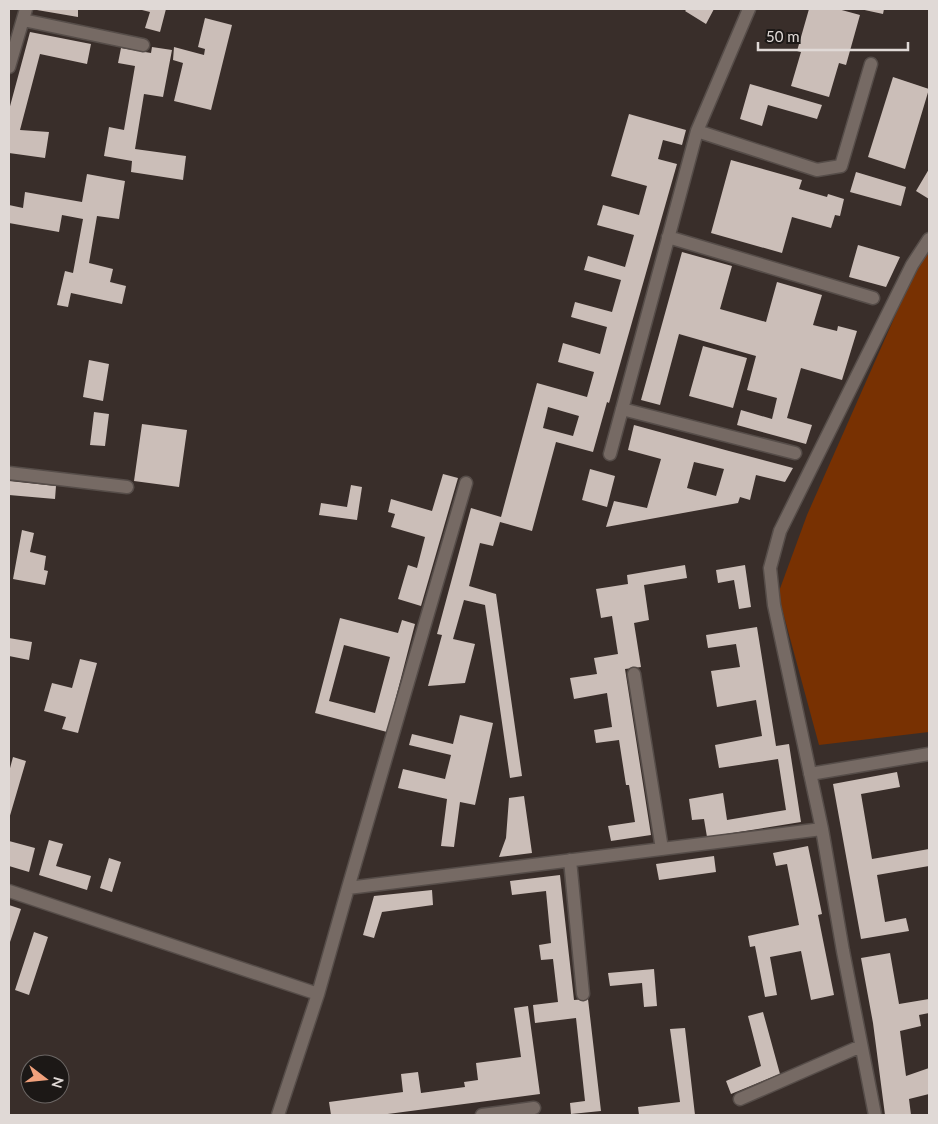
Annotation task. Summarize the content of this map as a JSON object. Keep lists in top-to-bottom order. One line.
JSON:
{"scale_bar":"50 m","north":"right"}
